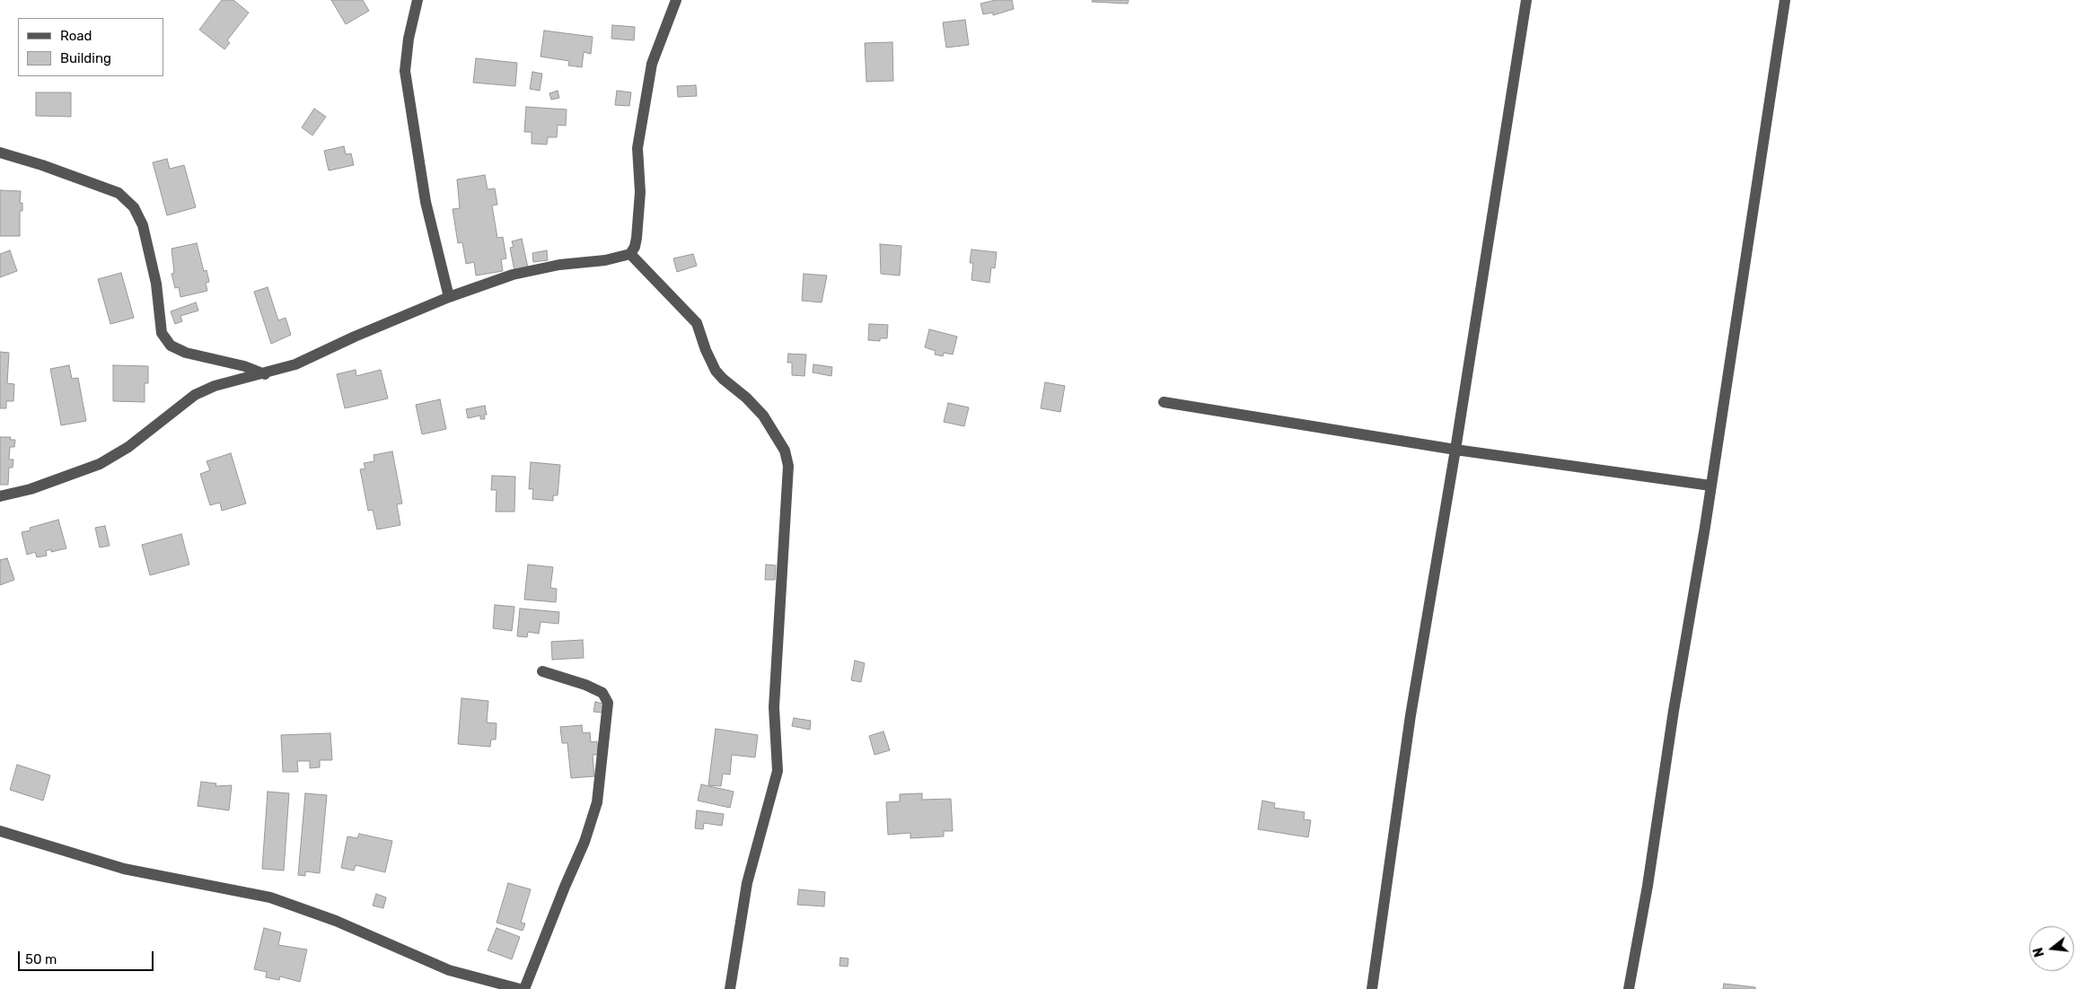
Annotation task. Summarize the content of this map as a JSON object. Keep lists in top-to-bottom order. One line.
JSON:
{"legend":["Road","Building"],"scale_bar":"50 m","north":"left"}
